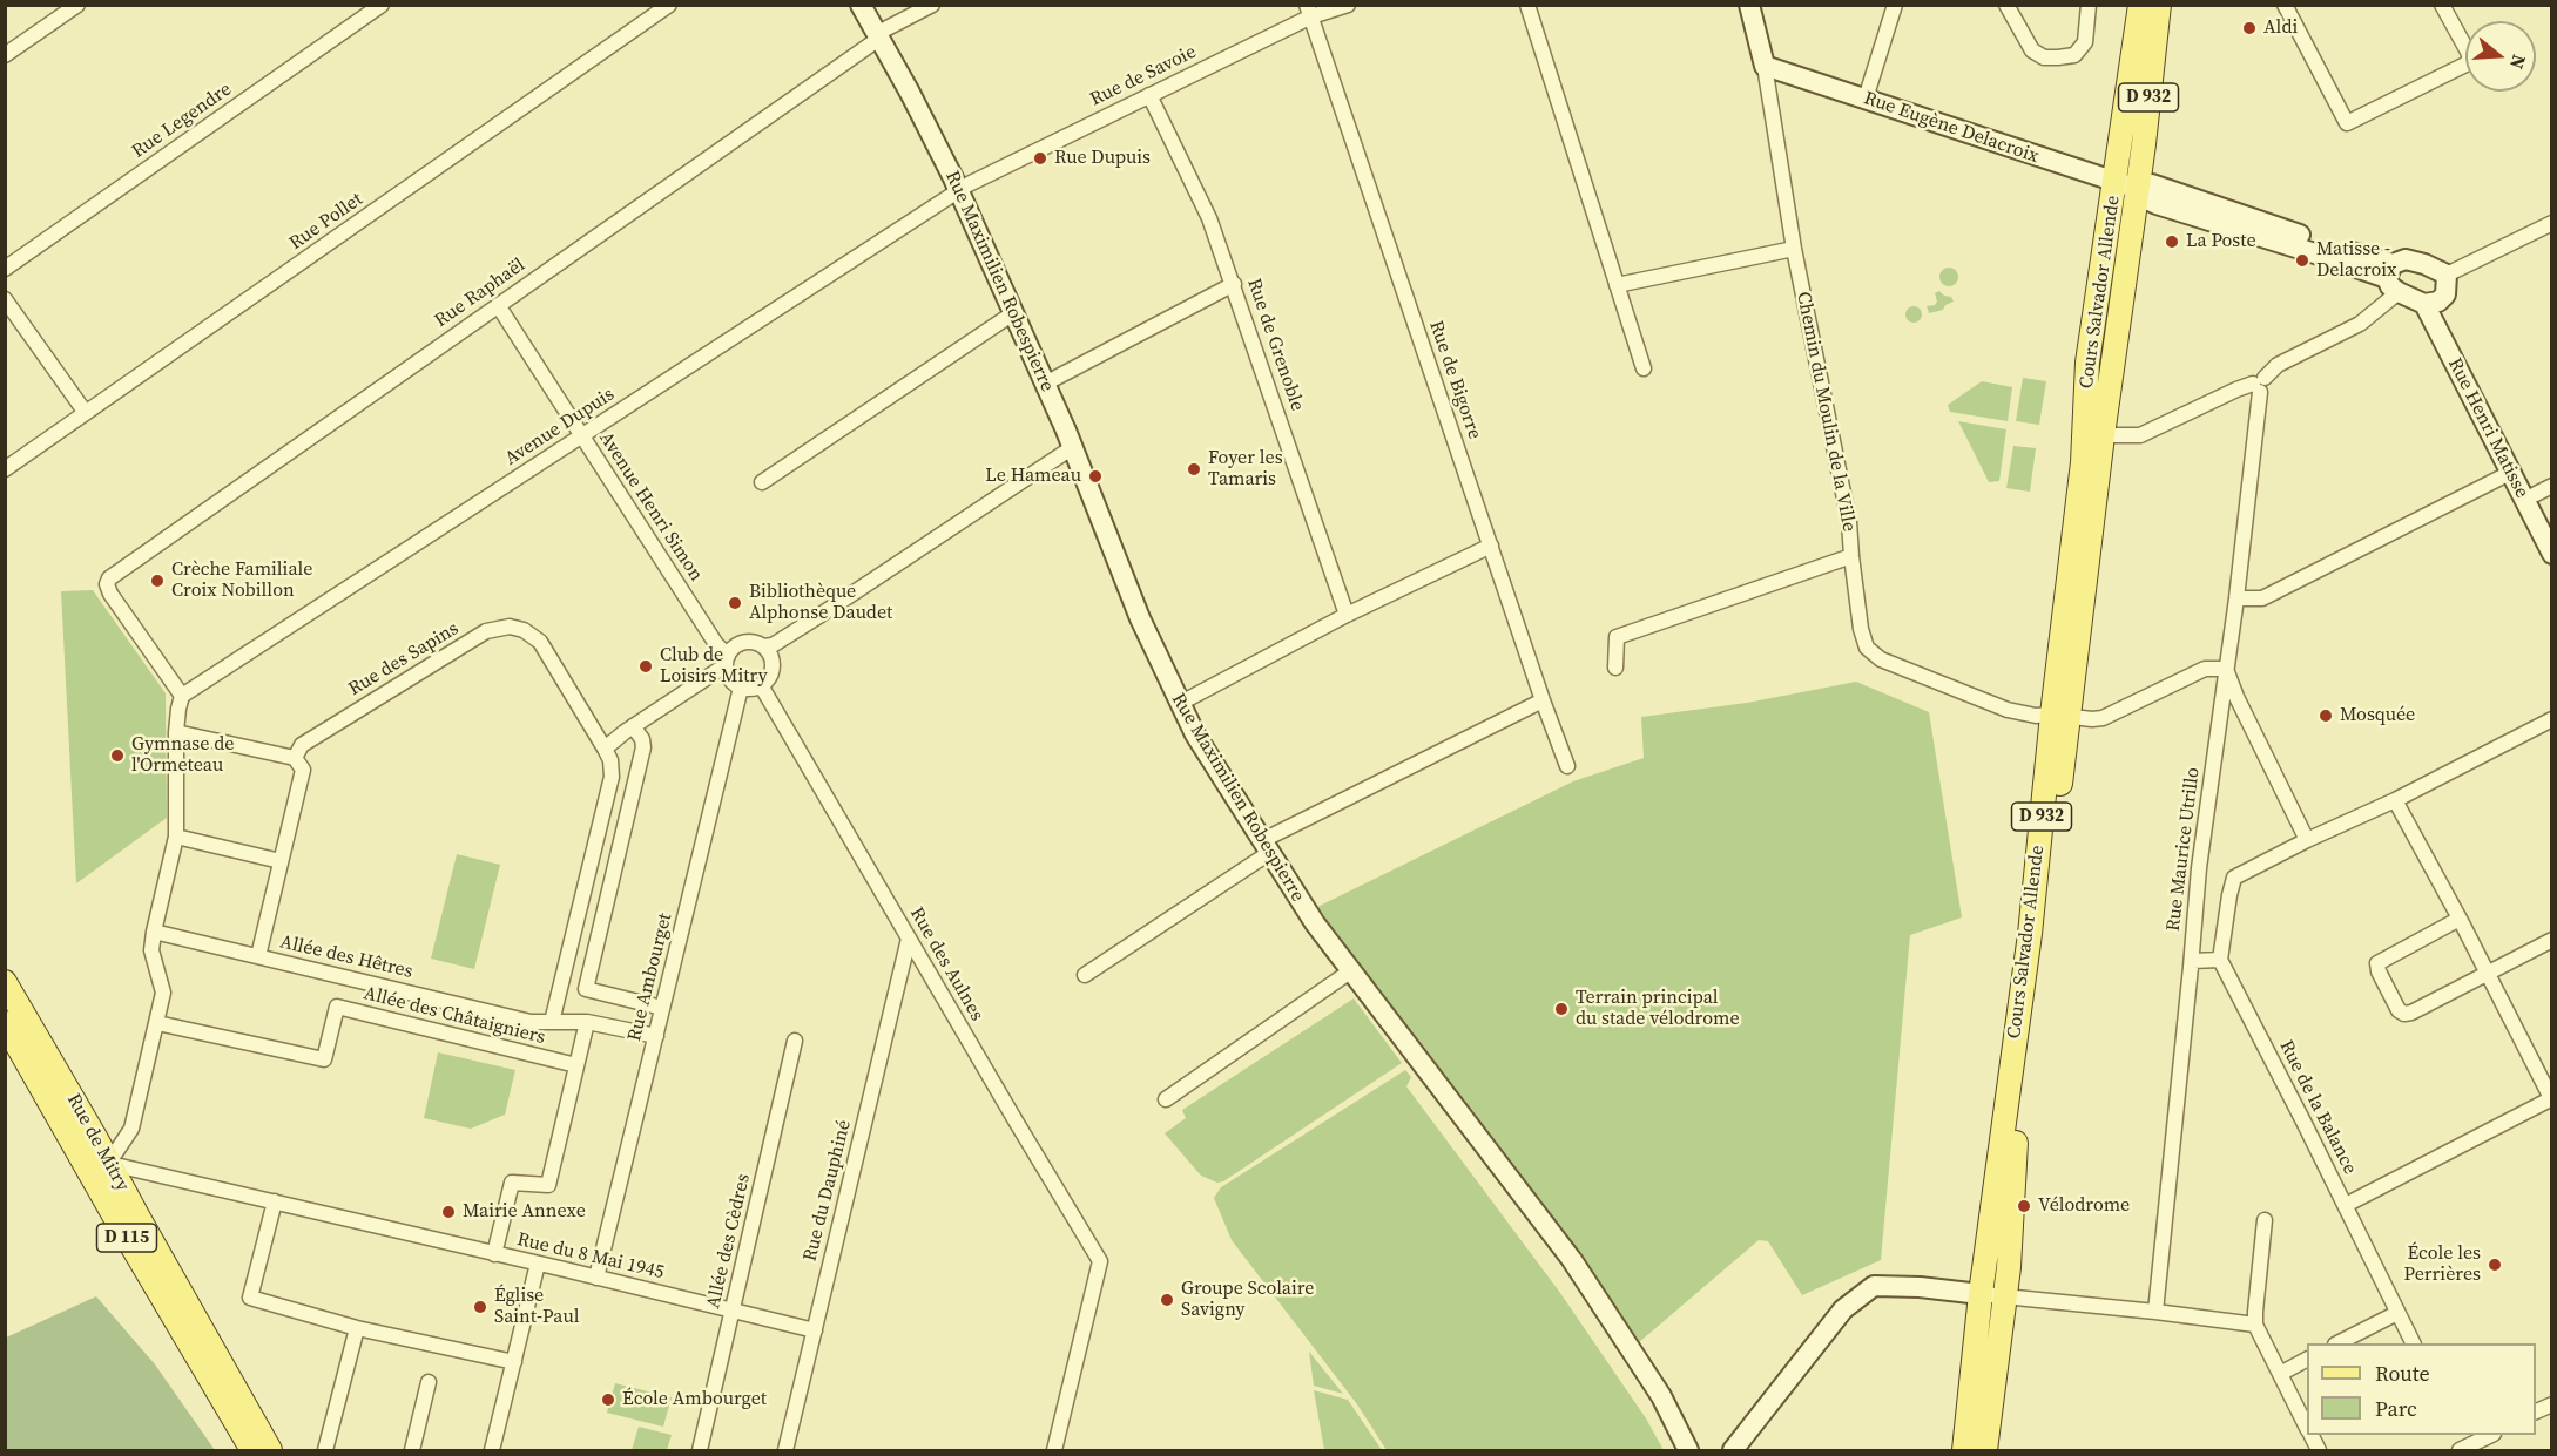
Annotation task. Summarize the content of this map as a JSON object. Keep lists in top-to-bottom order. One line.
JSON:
{"streets":{"main road":["D 932","Cours Salvador Allende","Rue de Mitry","D 115"],"street":["Rue de Savoie","Rue Legendre","Rue Eugène Delacroix","Rue Pollet","Rue Maximilien Robespierre","Rue Raphaël","Rue de Grenoble","Rue de Bigorre","Chemin du Moulin de la Ville","Avenue Dupuis","Rue Henri Matisse","Avenue Henri Simon","Rue des Sapins","Rue Maurice Utrillo","Allée des Hêtres","Rue des Aulnes","Rue Ambourget","Allée des Châtaigniers","Rue de la Balance","Rue du Dauphiné","Allée des Cèdres","Rue du 8 Mai 1945"]},"crossings":[["Rue de Savoie","Rue Maximilien Robespierre"],["Rue de Savoie","Rue de Grenoble"],["Rue de Savoie","Rue de Bigorre"],["Rue de Savoie","Avenue Dupuis"],["D 932","Rue Eugène Delacroix"],["D 932","Cours Salvador Allende"],["Rue Eugène Delacroix","Cours Salvador Allende"],["Rue Eugène Delacroix","Chemin du Moulin de la Ville"],["Rue Maximilien Robespierre","Rue Raphaël"],["Rue Maximilien Robespierre","Avenue Dupuis"],["Cours Salvador Allende","Chemin du Moulin de la Ville"],["Rue Raphaël","Avenue Dupuis"],["Rue Raphaël","Avenue Henri Simon"],["Chemin du Moulin de la Ville","Rue Maurice Utrillo"],["Avenue Dupuis","Avenue Henri Simon"],["Avenue Henri Simon","Rue des Aulnes"],["Avenue Henri Simon","Rue Ambourget"],["Allée des Hêtres","Rue Ambourget"],["Rue des Aulnes","Rue Ambourget"],["Rue des Aulnes","Rue du Dauphiné"],["Rue Ambourget","Rue du 8 Mai 1945"],["Rue de Mitry","Rue du 8 Mai 1945"],["Rue du Dauphiné","Rue du 8 Mai 1945"],["Allée des Cèdres","Rue du 8 Mai 1945"]],"places":["Aldi","Rue Dupuis","La Poste","Matisse - Delacroix","Foyer les Tamaris","Le Hameau","Crèche Familiale Croix Nobillon","Bibliothèque Alphonse Daudet","Club de Loisirs Mitry","Mosquée","Gymnase de l'Ormeteau","Terrain principal du stade vélodrome","Vélodrome","Mairie Annexe","École les Perrières","Groupe Scolaire Savigny","Église Saint-Paul","École Ambourget"],"legend":["Route","Parc"],"north":"right"}
